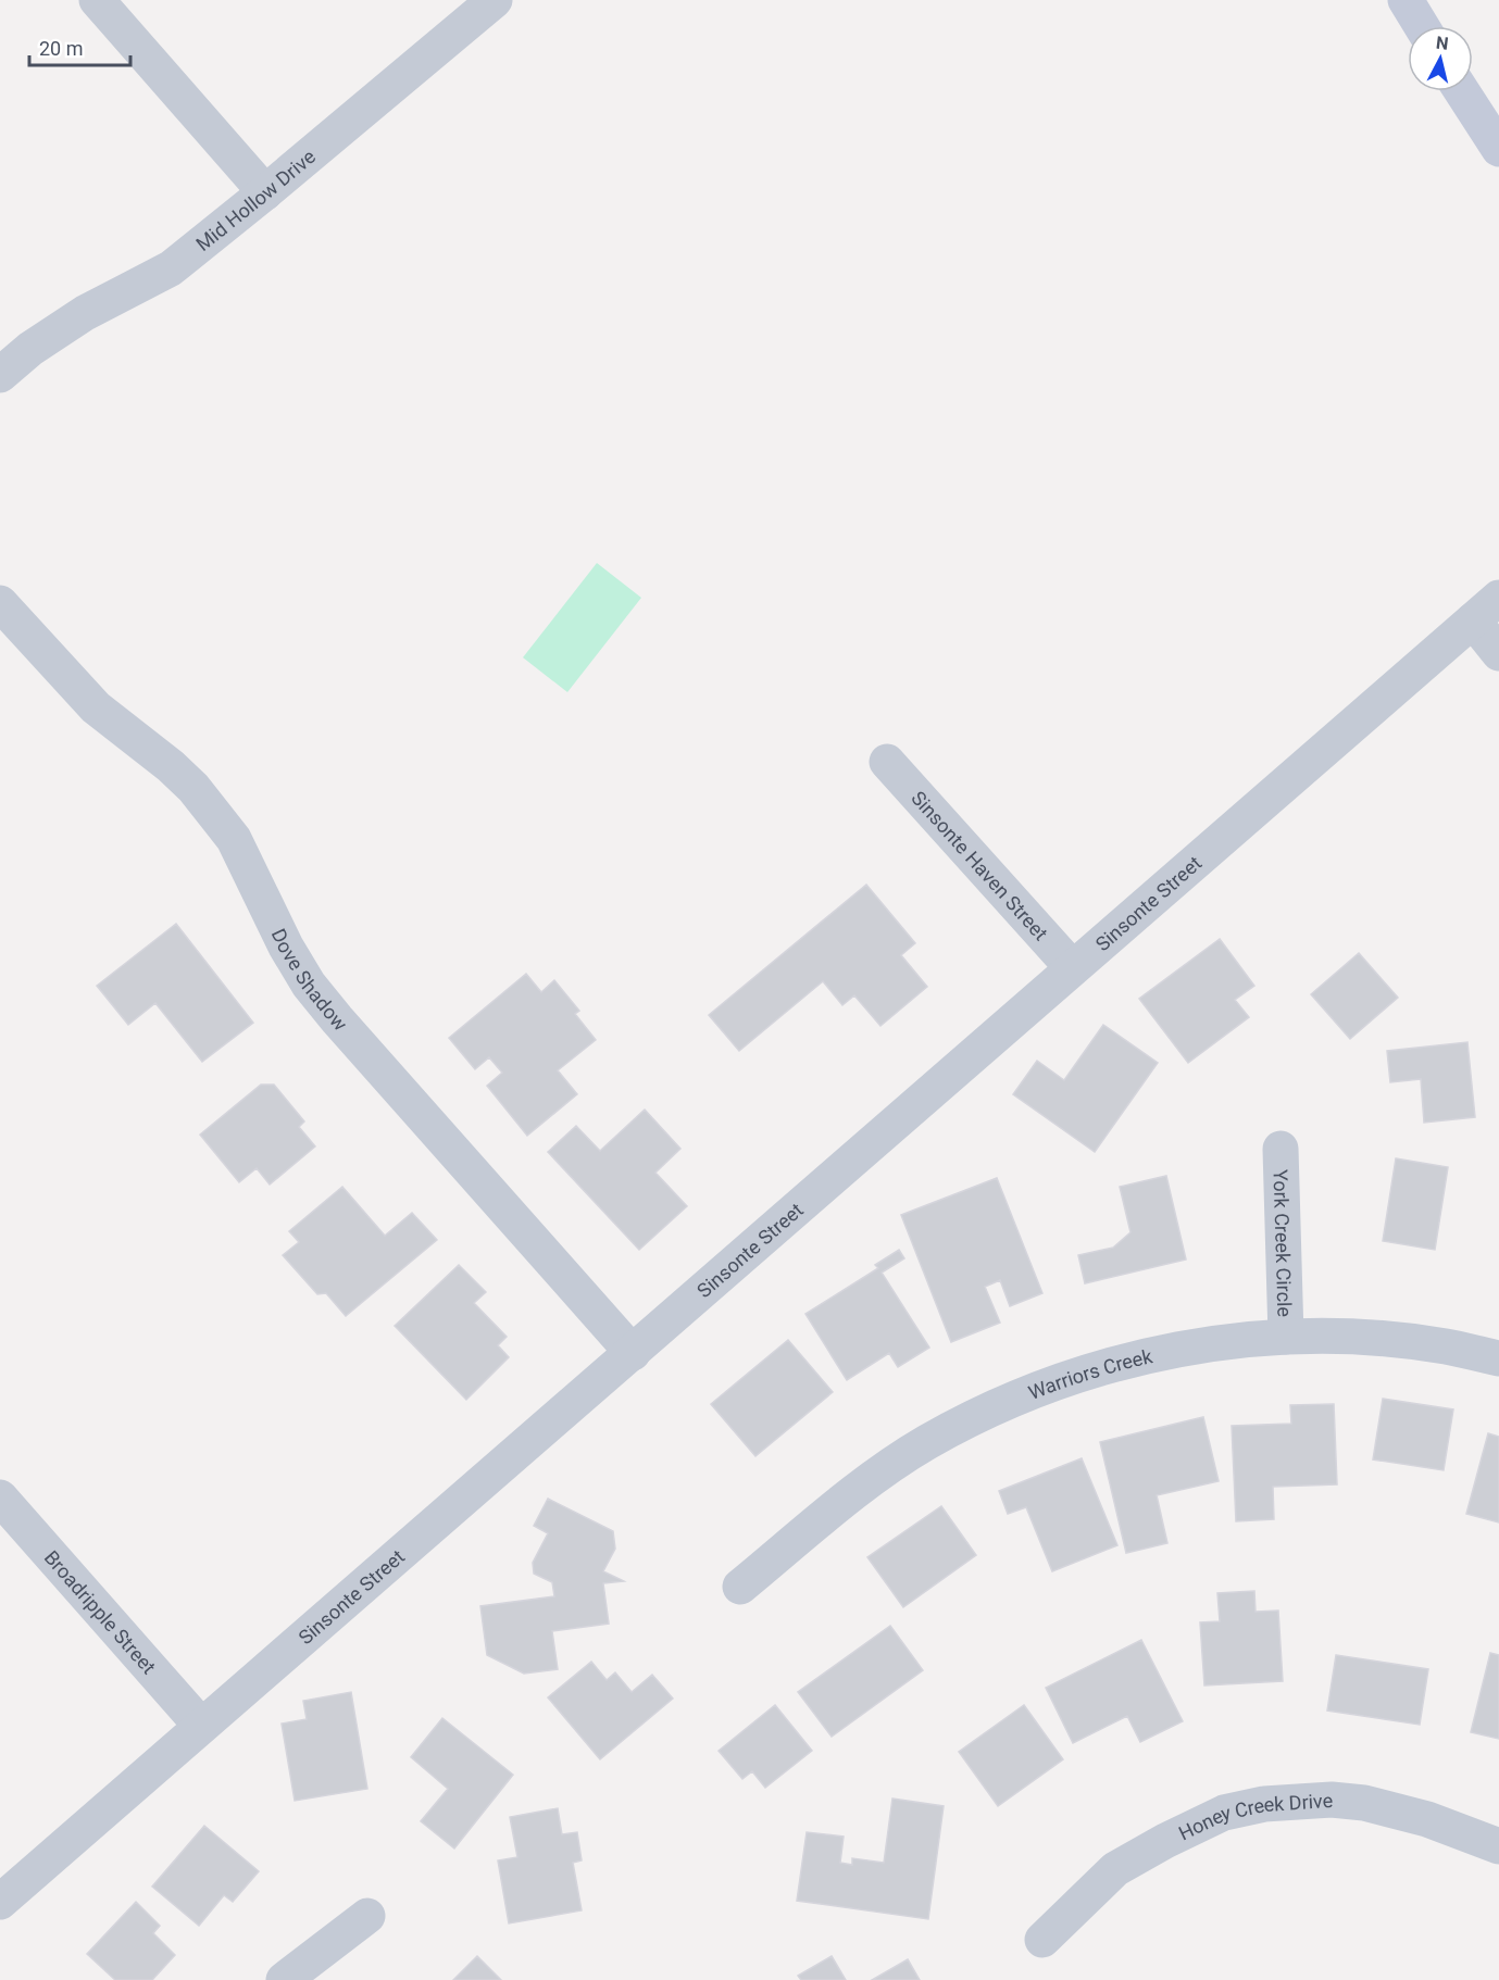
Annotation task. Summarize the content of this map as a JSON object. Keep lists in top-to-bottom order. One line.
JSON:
{"streets":{"street":["Mid Hollow Drive","Sinsonte Haven Street","Sinsonte Street","Dove Shadow","York Creek Circle","Warriors Creek","Broadripple Street","Honey Creek Drive"]},"crossings":[["Sinsonte Haven Street","Sinsonte Street"],["Sinsonte Street","Dove Shadow"],["Sinsonte Street","Broadripple Street"],["York Creek Circle","Warriors Creek"]],"scale_bar":"20 m","north":"top"}
